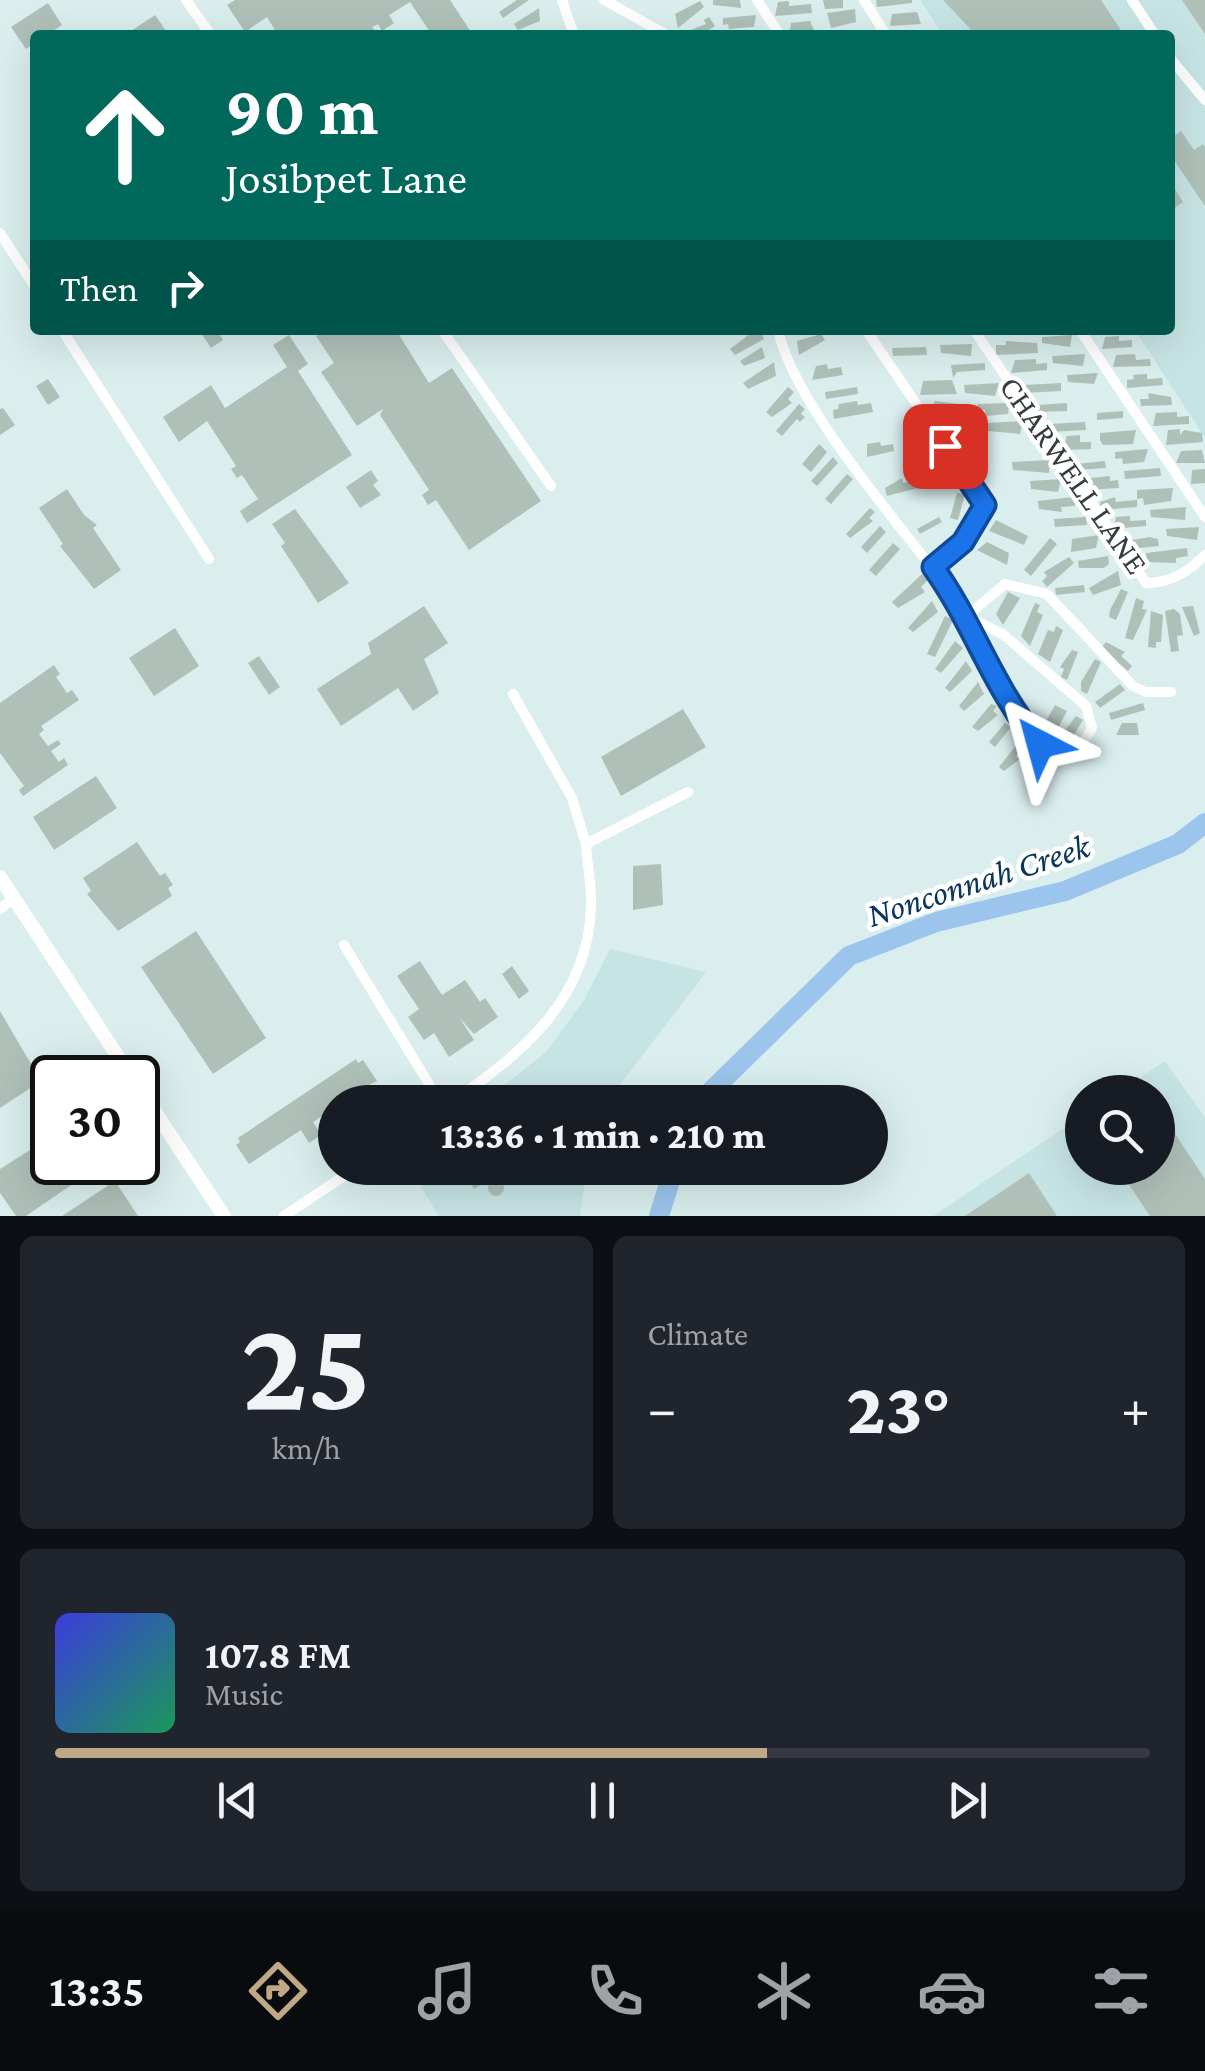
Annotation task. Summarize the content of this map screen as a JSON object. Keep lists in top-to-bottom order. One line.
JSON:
{"streets":{"street":["CHARWELL LANE"]},"water":["Nonconnah Creek"],"page":{"turn":["90 m","Josibpet Lane"],"then":"Then","limit":"30","trip":"13:36 · 1 min · 210 m","tile":[["25","km/h"],"Climate"],"heat":["−","23°","+"],"song":["107.8 FM","Music"],"tabs":"13:35"}}
